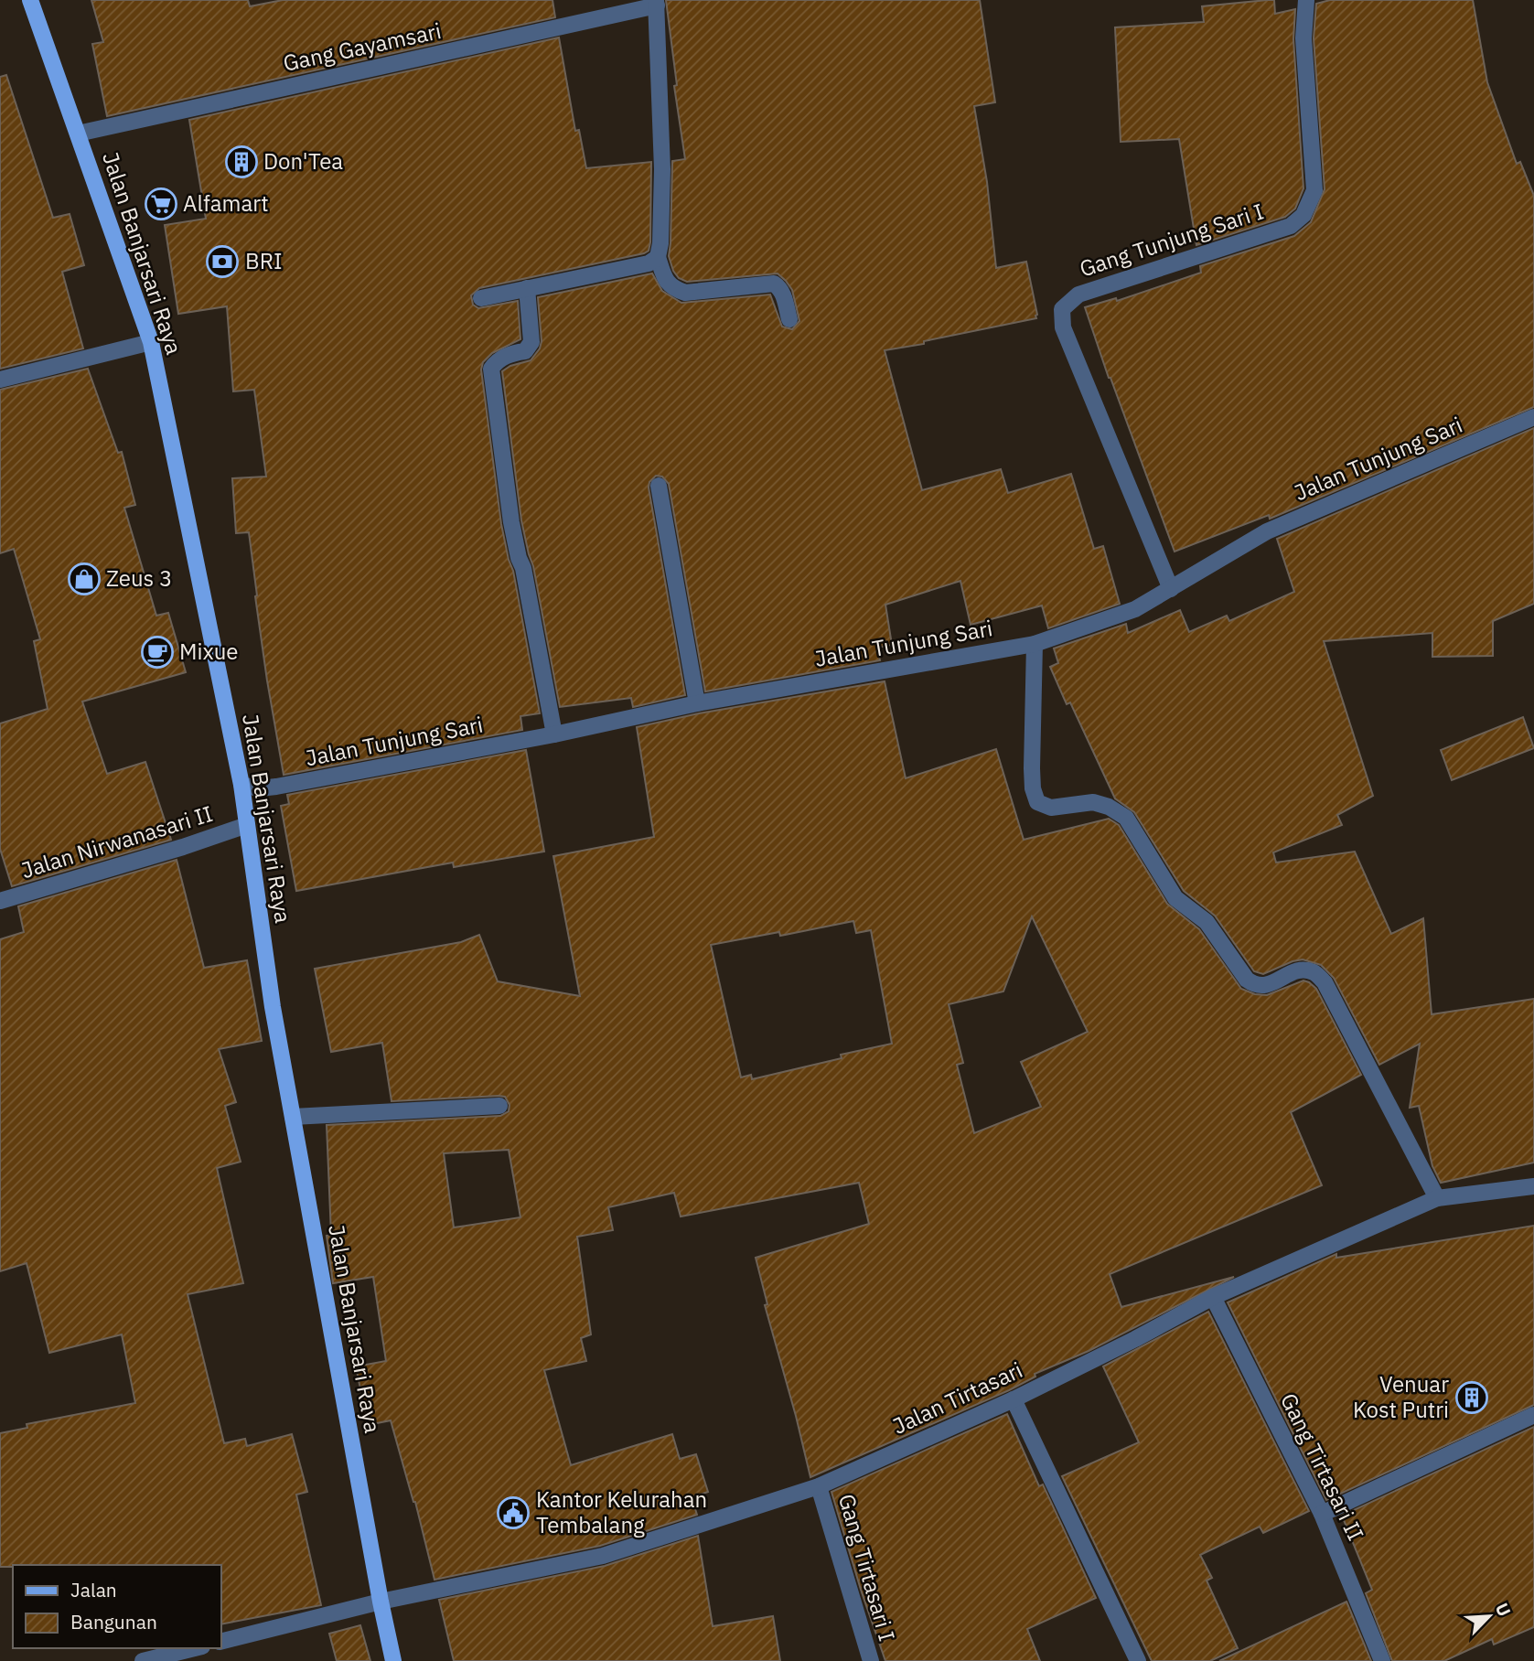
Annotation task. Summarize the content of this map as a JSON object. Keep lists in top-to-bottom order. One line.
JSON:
{"streets":{"main road":["Jalan Banjarsari Raya"],"street":["Gang Gayamsari","Gang Tunjung Sari I","Jalan Tunjung Sari","Jalan Nirwanasari II","Jalan Tirtasari","Gang Tirtasari II","Gang Tirtasari I"]},"crossings":[["Gang Gayamsari","Jalan Banjarsari Raya"],["Gang Tunjung Sari I","Jalan Tunjung Sari"],["Jalan Banjarsari Raya","Jalan Tunjung Sari"],["Jalan Banjarsari Raya","Jalan Nirwanasari II"],["Jalan Banjarsari Raya","Jalan Tirtasari"],["Jalan Tirtasari","Gang Tirtasari II"],["Jalan Tirtasari","Gang Tirtasari I"]],"places":{"building":["Don'Tea","Venuar Kost Putri"],"supermarket":["Alfamart"],"bank":["BRI"],"shop":["Zeus 3"],"cafe":["Mixue"],"public building":["Kantor Kelurahan Tembalang"]},"legend":["Jalan","Bangunan"],"north":"top right"}
